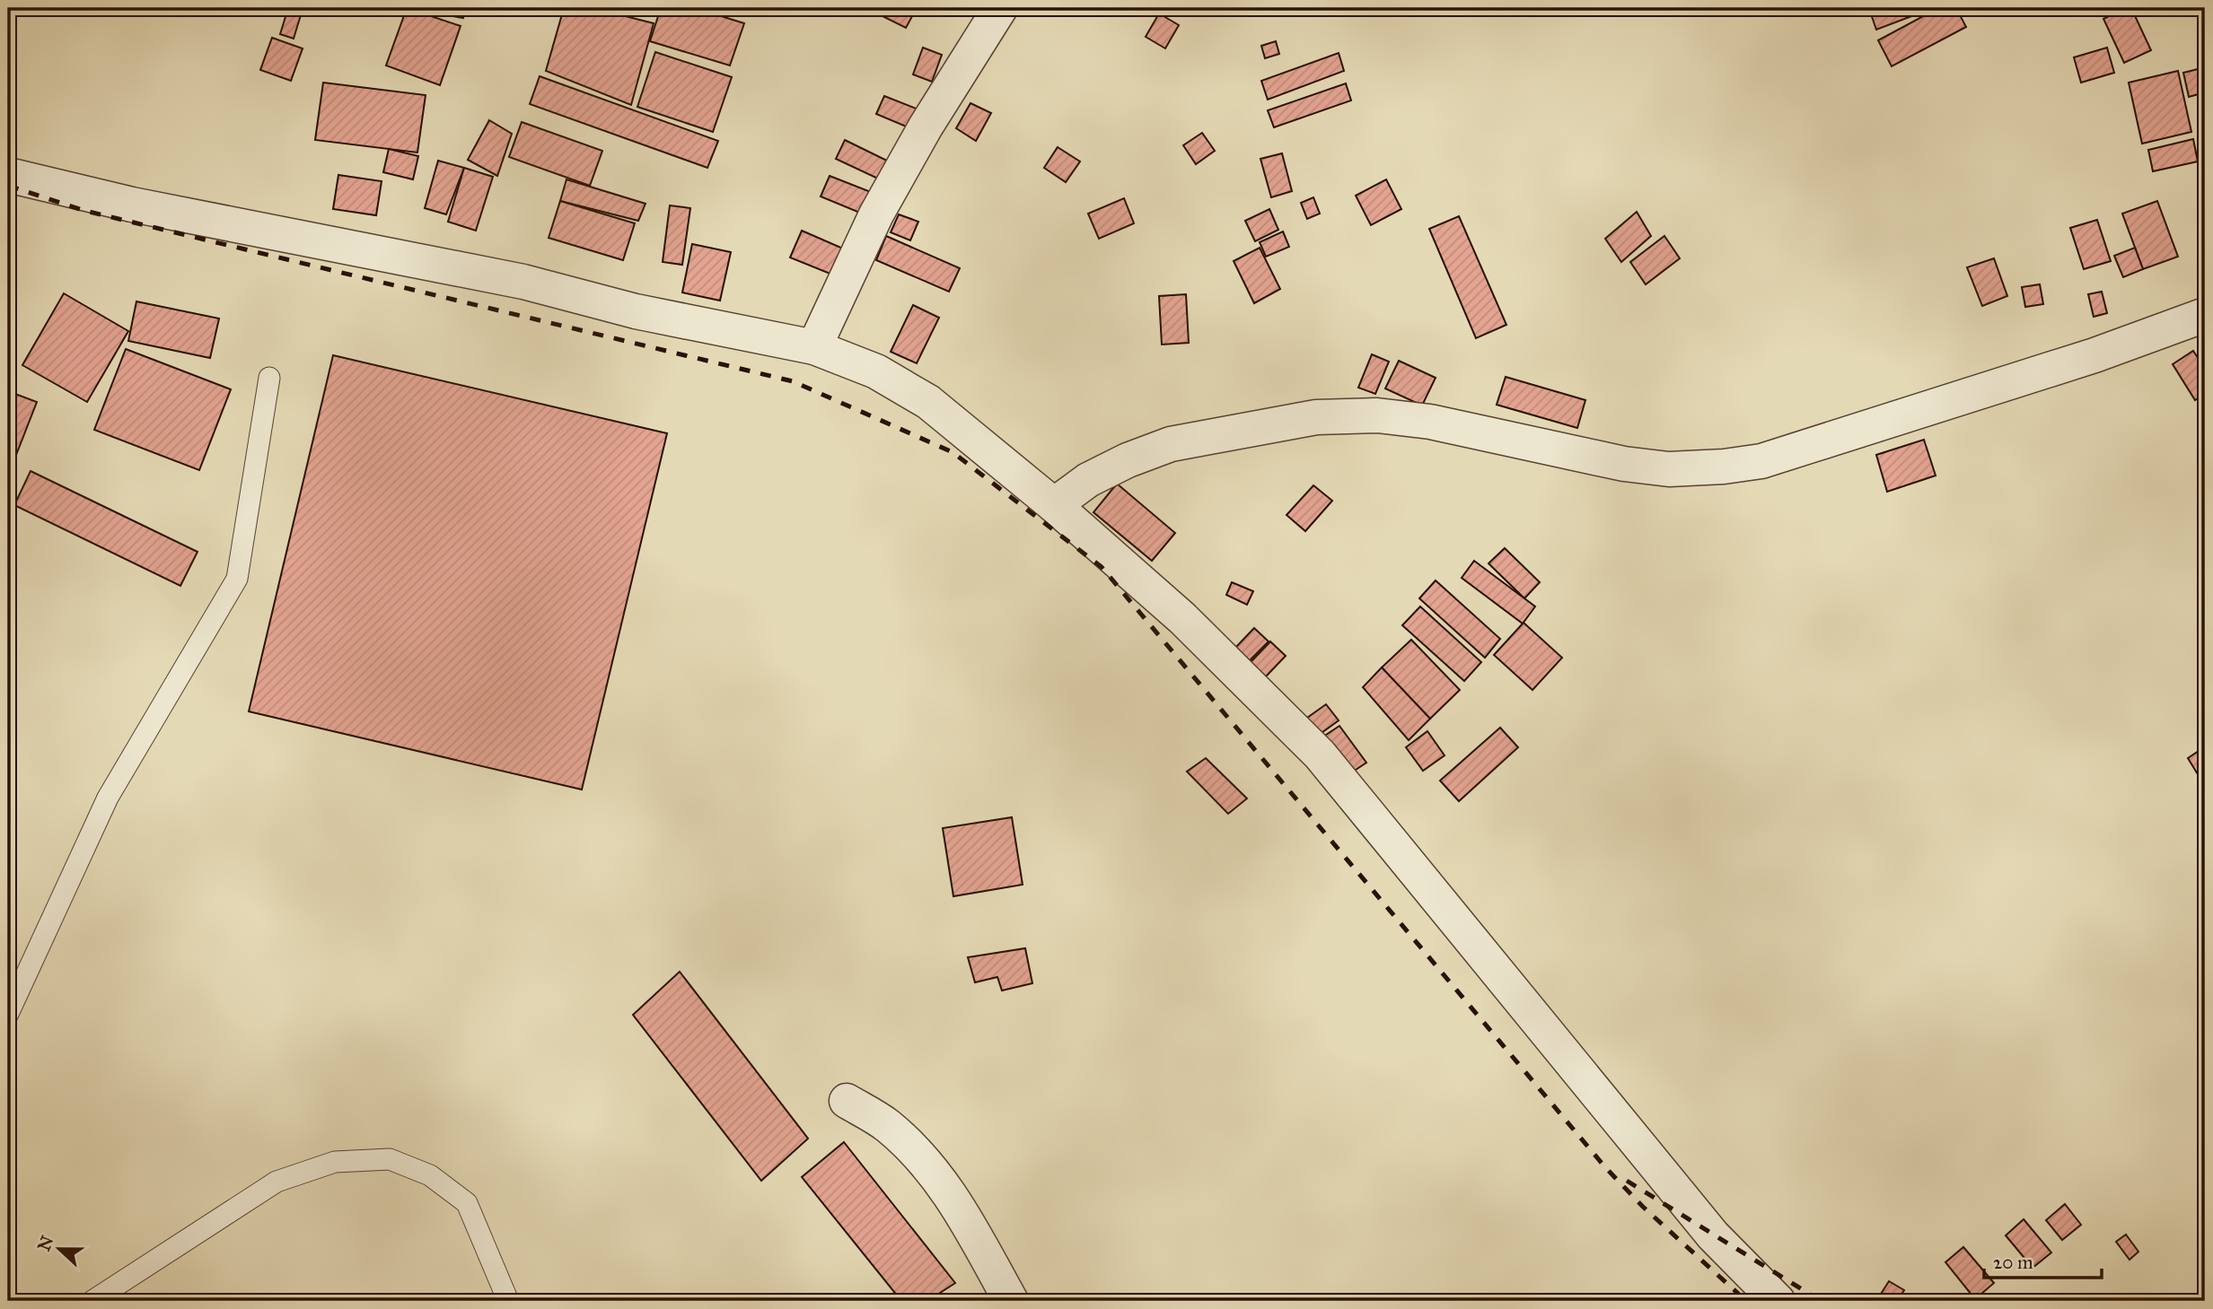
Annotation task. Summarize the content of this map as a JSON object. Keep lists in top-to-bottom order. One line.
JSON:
{"scale_bar":"20 m","north":"left"}
